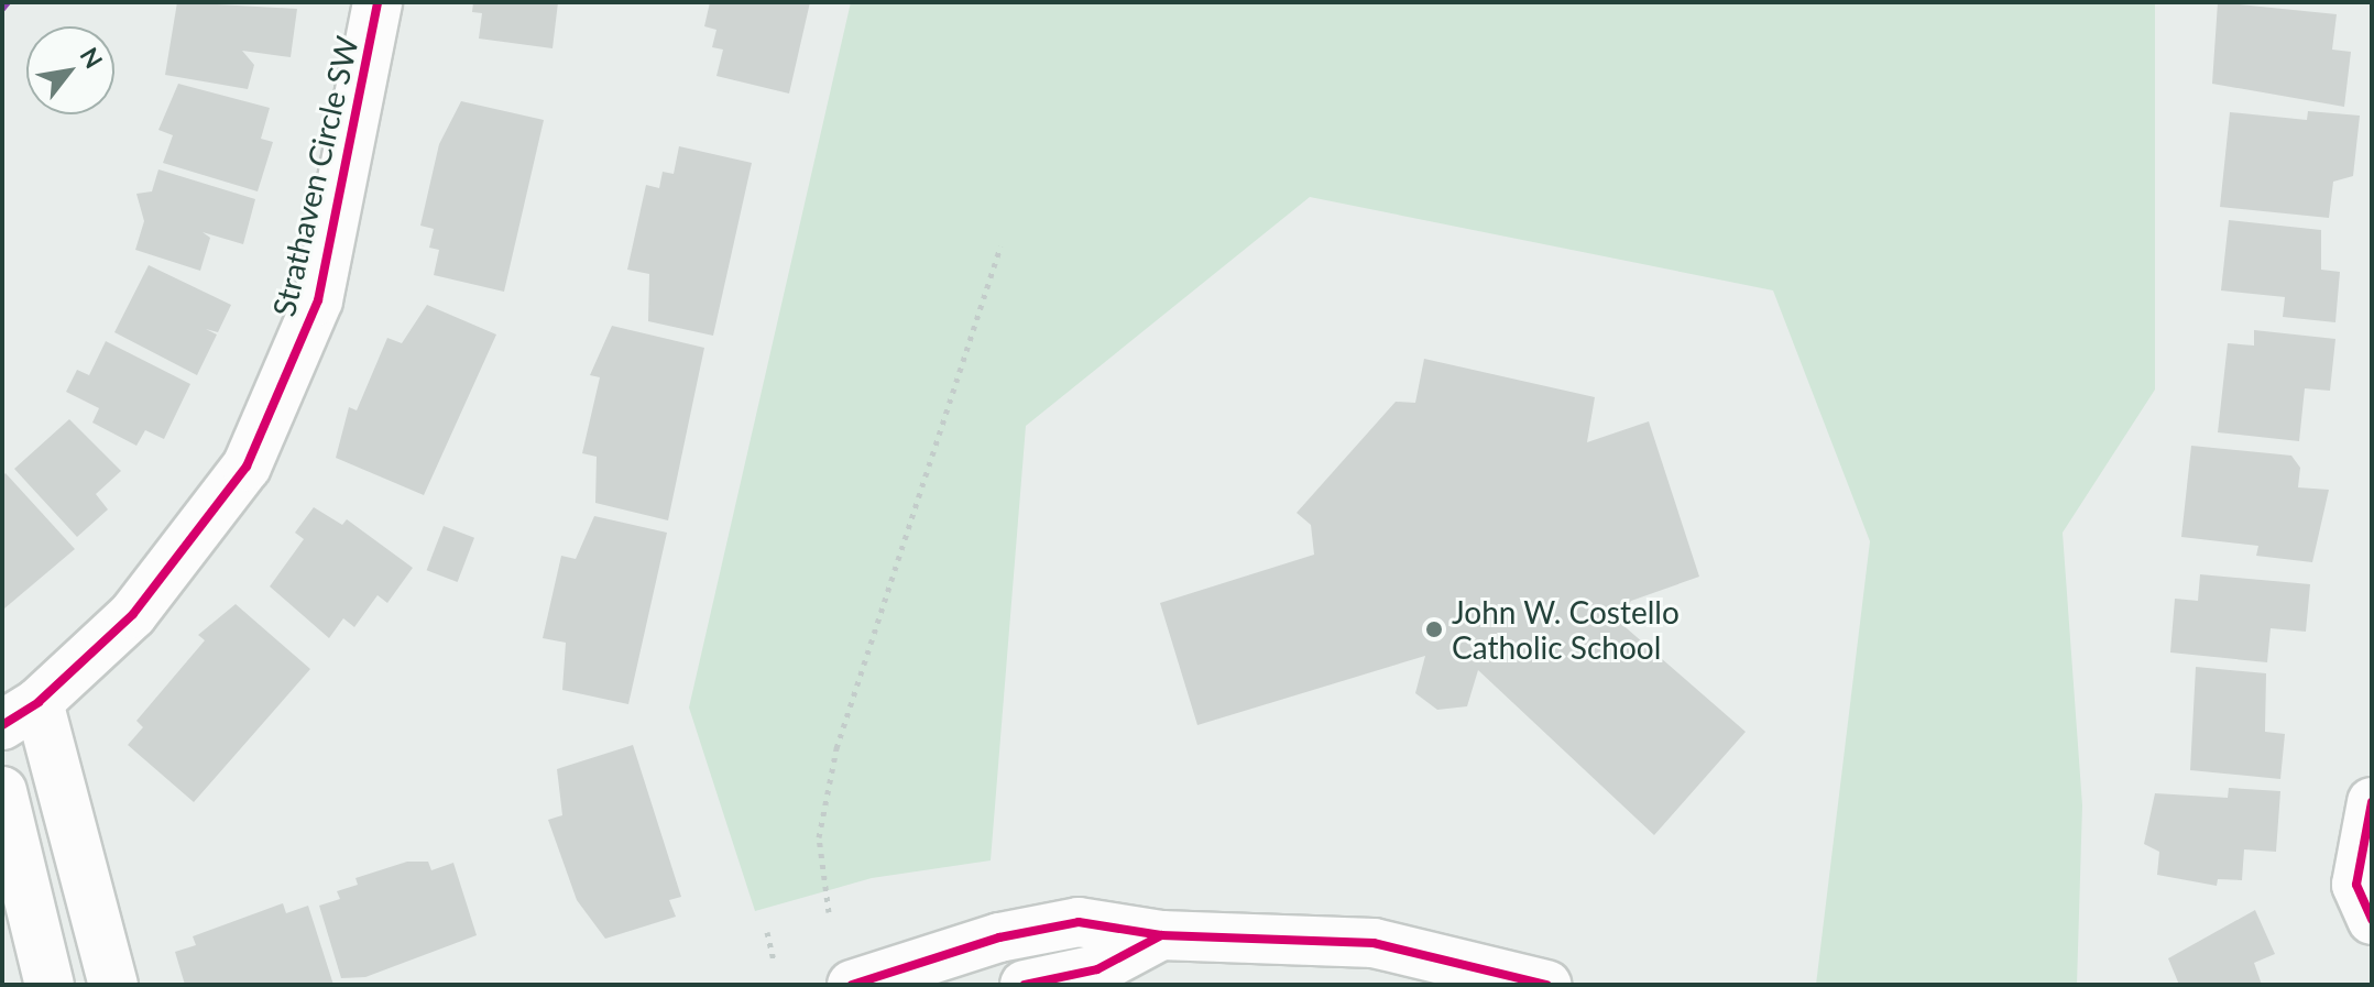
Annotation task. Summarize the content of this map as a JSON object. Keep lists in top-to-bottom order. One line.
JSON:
{"streets":{"street":["Strathaven Circle SW"]},"places":["John W. Costello Catholic School"],"north":"top right"}
